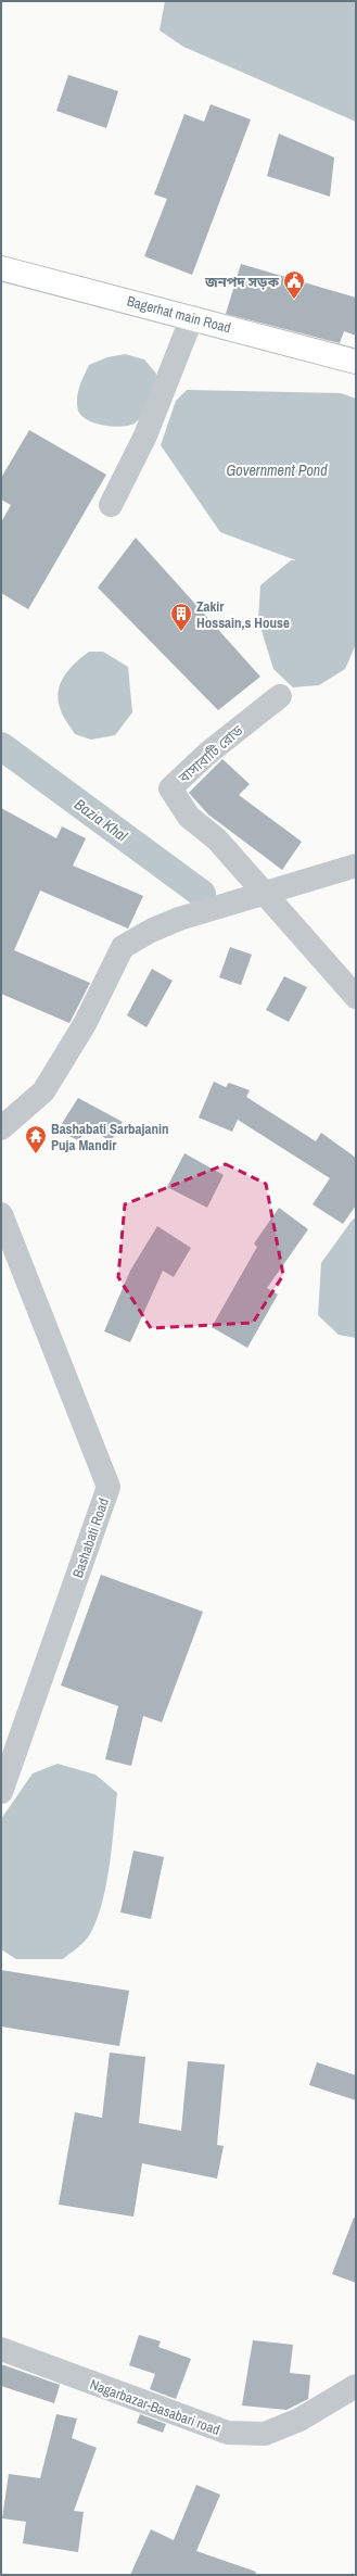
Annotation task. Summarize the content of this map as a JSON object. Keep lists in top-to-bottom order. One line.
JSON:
{"streets":{"main road":["Bagerhat main Road"],"street":["বাসাবাটি রোড","Bashabati Road","Nagarbazar-Basabari road"]},"water":["Government Pond","Bazia Khal"],"places":{"public building":["জনপদ সড়ক"],"building":["Zakir Hossain,s House"],"temple":["Bashabati Sarbajanin Puja Mandir"]}}
